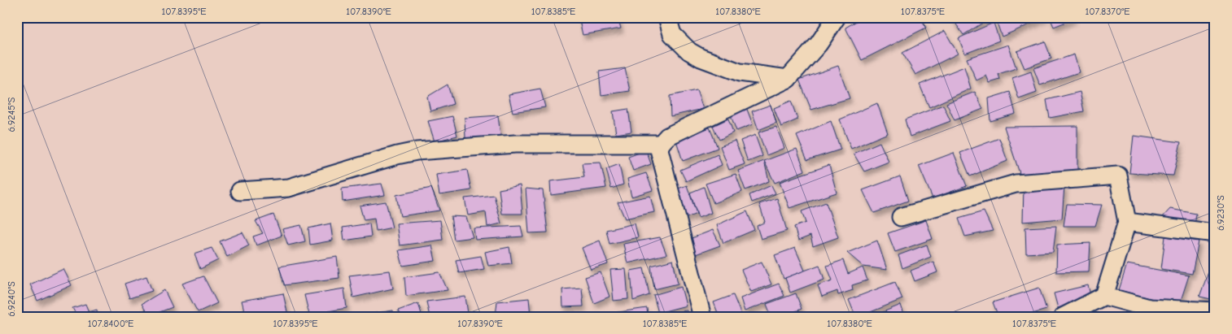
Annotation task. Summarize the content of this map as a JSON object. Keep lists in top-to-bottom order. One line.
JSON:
{"coordinates":["107.8395°E","107.8390°E","107.8385°E","107.8380°E","107.8375°E","107.8370°E","6.9245°S","6.9230°S","6.9240°S","107.8400°E"]}
